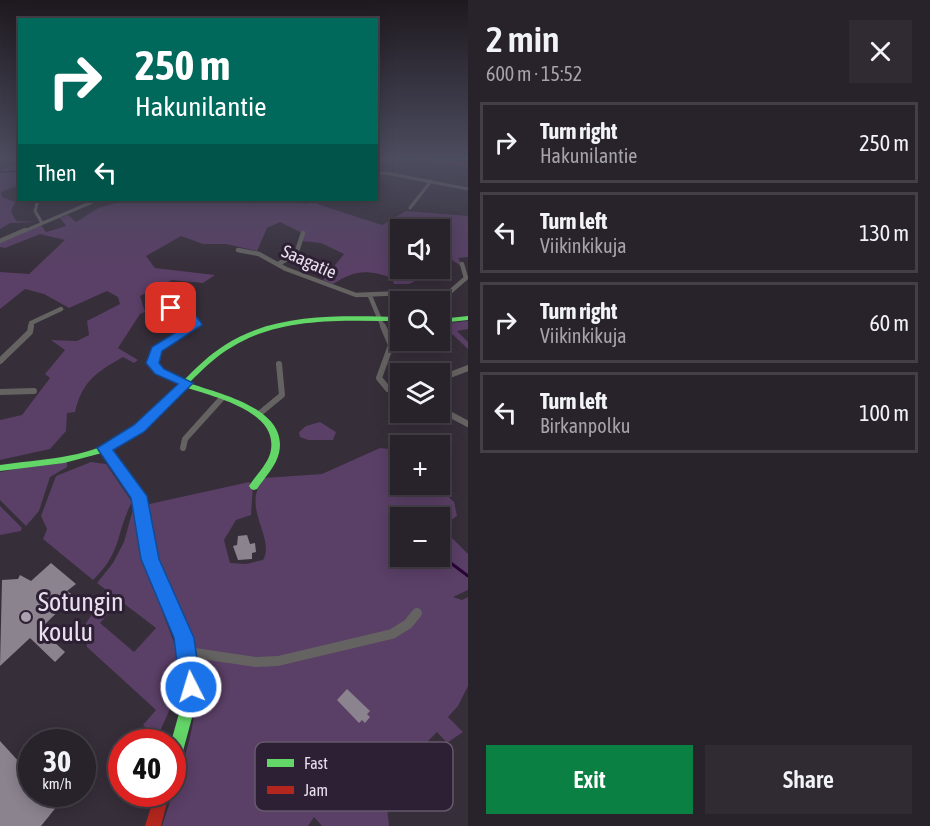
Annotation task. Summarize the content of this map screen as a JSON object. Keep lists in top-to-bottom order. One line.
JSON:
{"streets":{"street":["Saagatie"]},"places":["Sotungin koulu"],"legend":["Fast","Jam"],"page":{"heading":["2 min","600 m · 15:52"],"turn":["250 m","Hakunilantie"],"list":[{"name":"Turn right","note":"Hakunilantie","value":"250 m"},{"name":"Turn left","note":"Viikinkikuja","value":"130 m"},{"name":"Turn right","note":"Viikinkikuja","value":"60 m"},{"name":"Turn left","note":"Birkanpolku","value":"100 m"}],"then":"Then","map_buttons":["+","−"],"speed":"30 km/h","limit":"40","buttons":["Exit","Share"]}}
